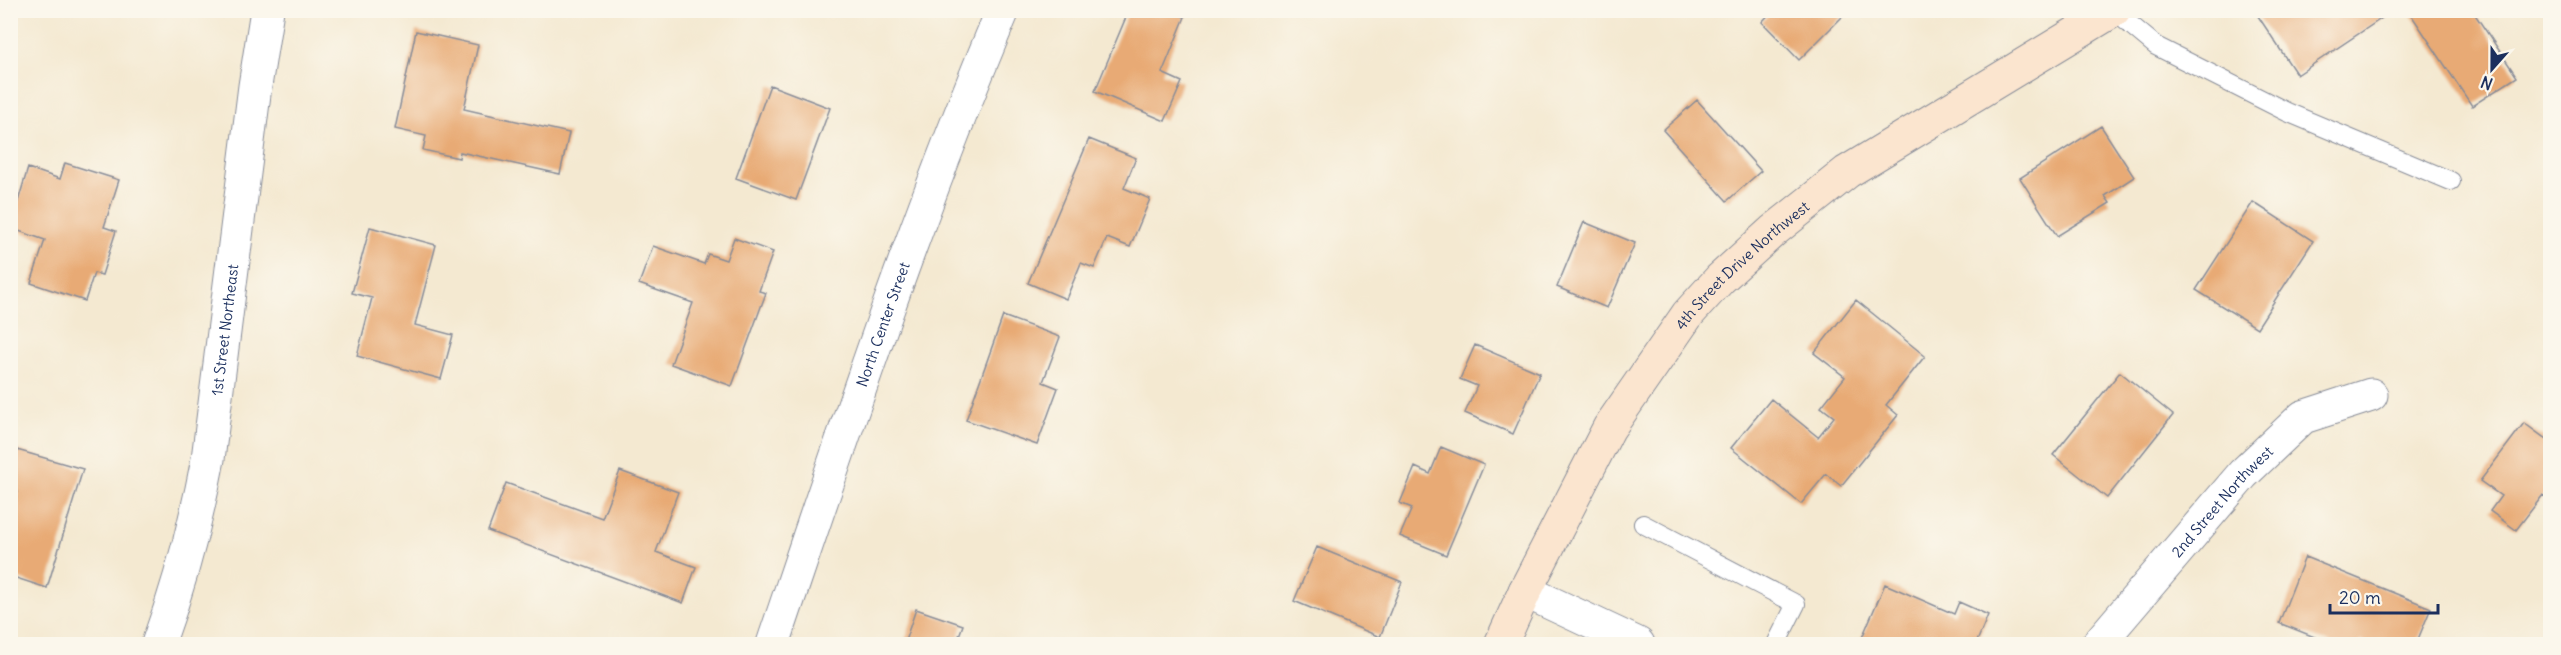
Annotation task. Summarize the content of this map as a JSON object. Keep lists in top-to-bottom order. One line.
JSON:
{"streets":{"main road":["4th Street Drive Northwest"],"street":["North Center Street","1st Street Northeast","2nd Street Northwest"]},"scale_bar":"20 m","north":"bottom"}
